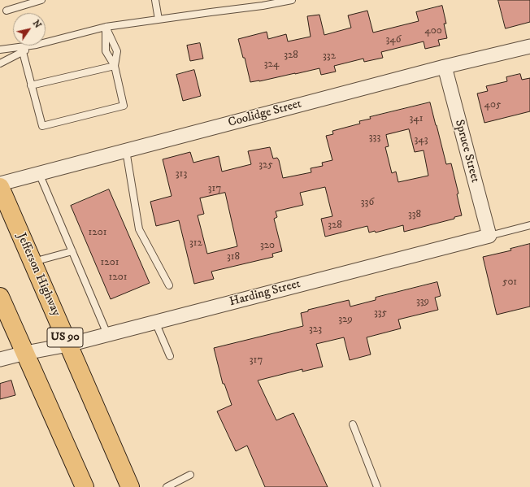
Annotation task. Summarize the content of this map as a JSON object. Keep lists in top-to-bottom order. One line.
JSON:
{"streets":{"main road":["Jefferson Highway","US 90"],"street":["Coolidge Street","Spruce Street","Harding Street"]},"crossings":[["Coolidge Street","Spruce Street"],["Spruce Street","Harding Street"],["Jefferson Highway","Harding Street"]],"house_numbers":["400","346","328","332","324","405","341","333","343","325","313","317","336","338","328","1201","312","320","318","1201","1201","501","339","335","329","323","317"],"north":"top right"}
